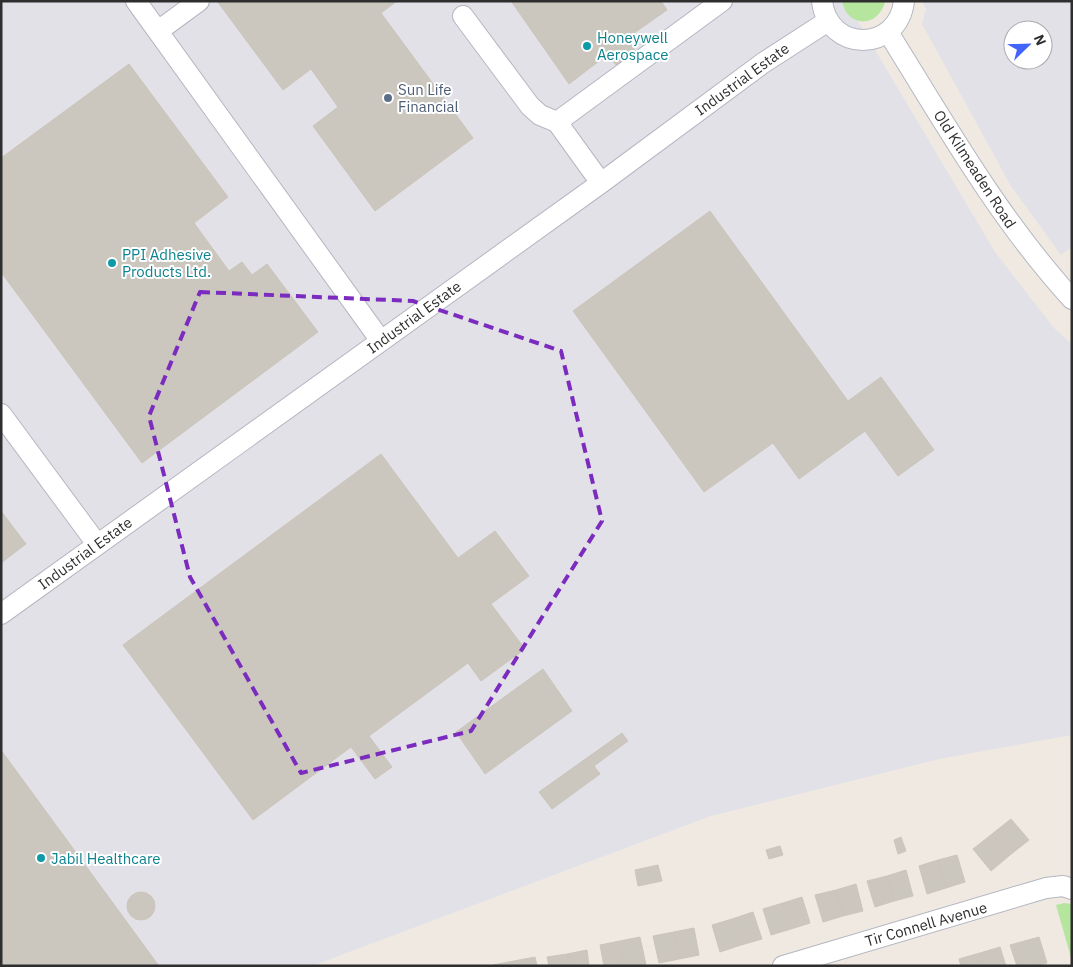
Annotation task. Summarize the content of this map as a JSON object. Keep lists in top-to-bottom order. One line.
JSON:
{"streets":{"street":["Industrial Estate","Old Kilmeaden Road","Tir Connell Avenue"]},"places":["Honeywell Aerospace","Sun Life Financial","PPI Adhesive Products Ltd.","Jabil Healthcare"],"north":"top right"}
